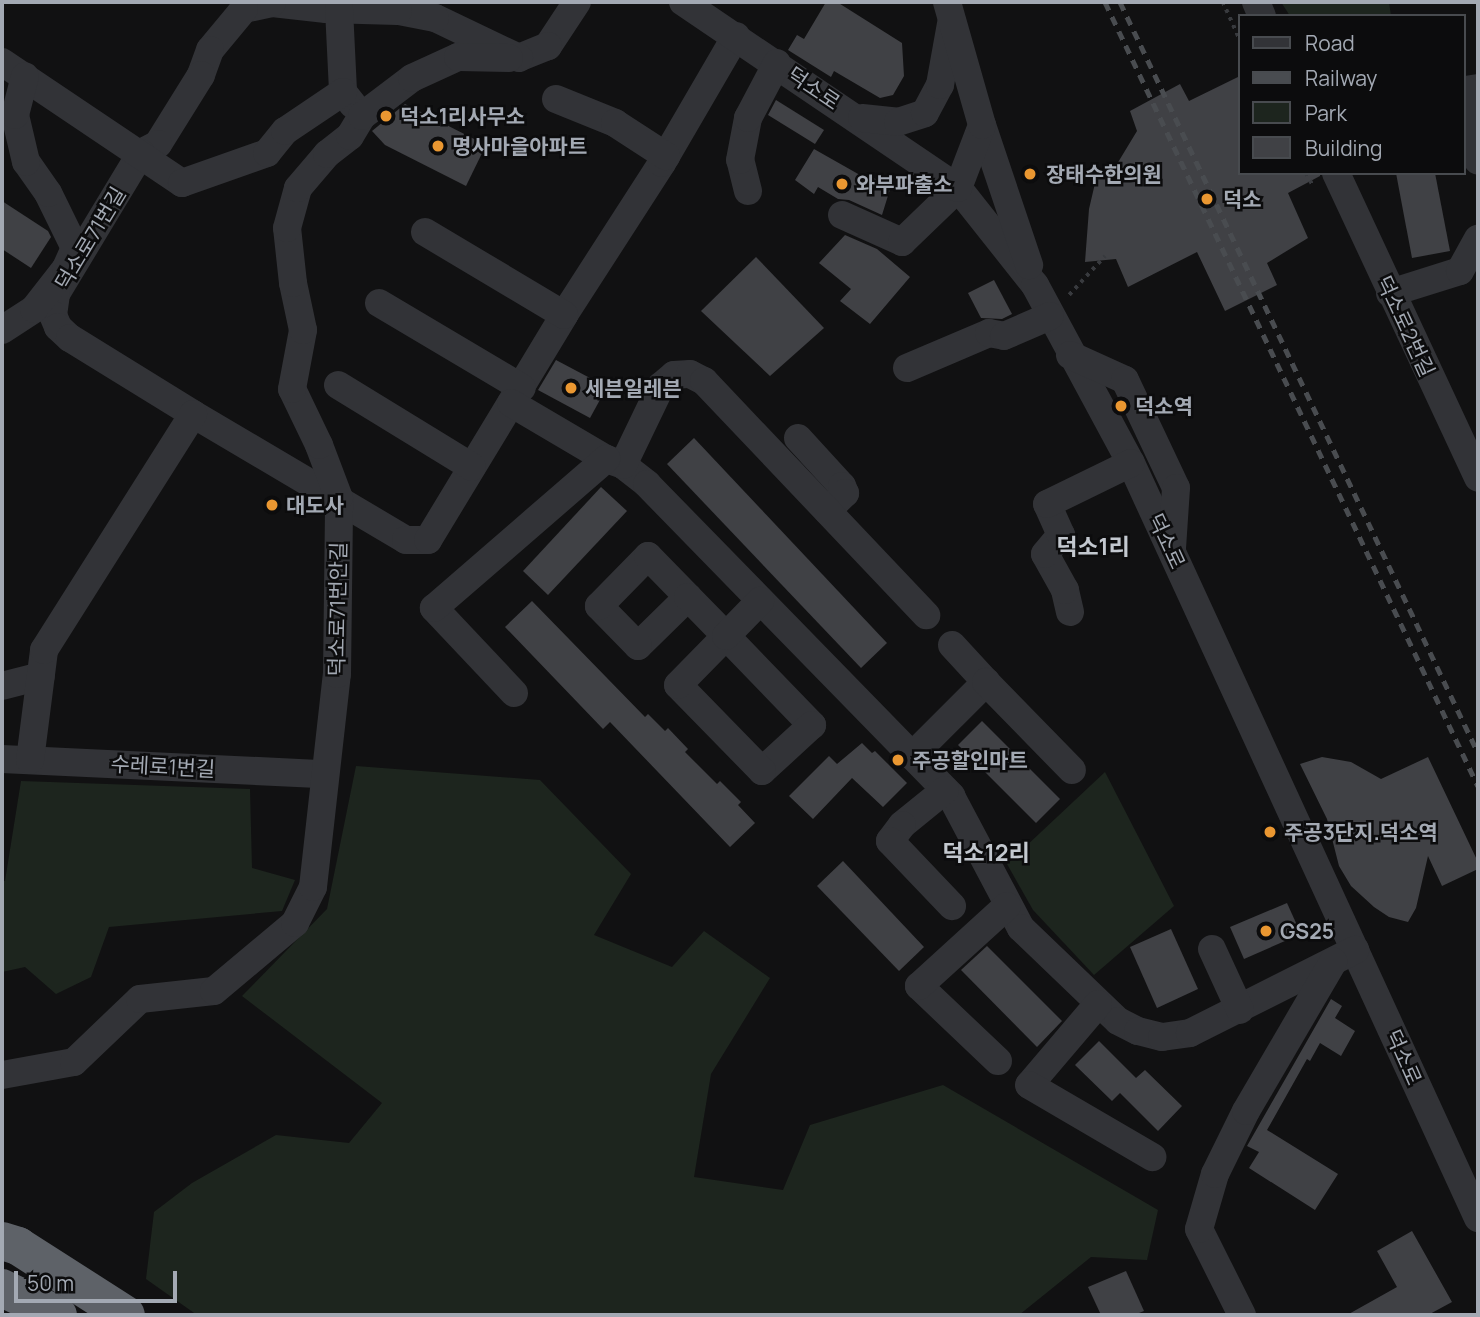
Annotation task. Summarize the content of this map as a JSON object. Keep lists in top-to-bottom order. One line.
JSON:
{"streets":{"street":["덕소로","덕소로71번길","덕소로2번길","덕소로71번안길","수레로1번길"]},"crossings":[["덕소로71번길","덕소로71번안길"],["덕소로71번안길","수레로1번길"]],"districts":["덕소1리","덕소12리"],"places":["덕소1리사무소","명사마을아파트","장태수한의원","와부파출소","덕소","세븐일레븐","덕소역","대도사","주공할인마트","주공3단지.덕소역","GS25"],"legend":["Road","Railway","Park","Building"],"scale_bar":"50 m"}
